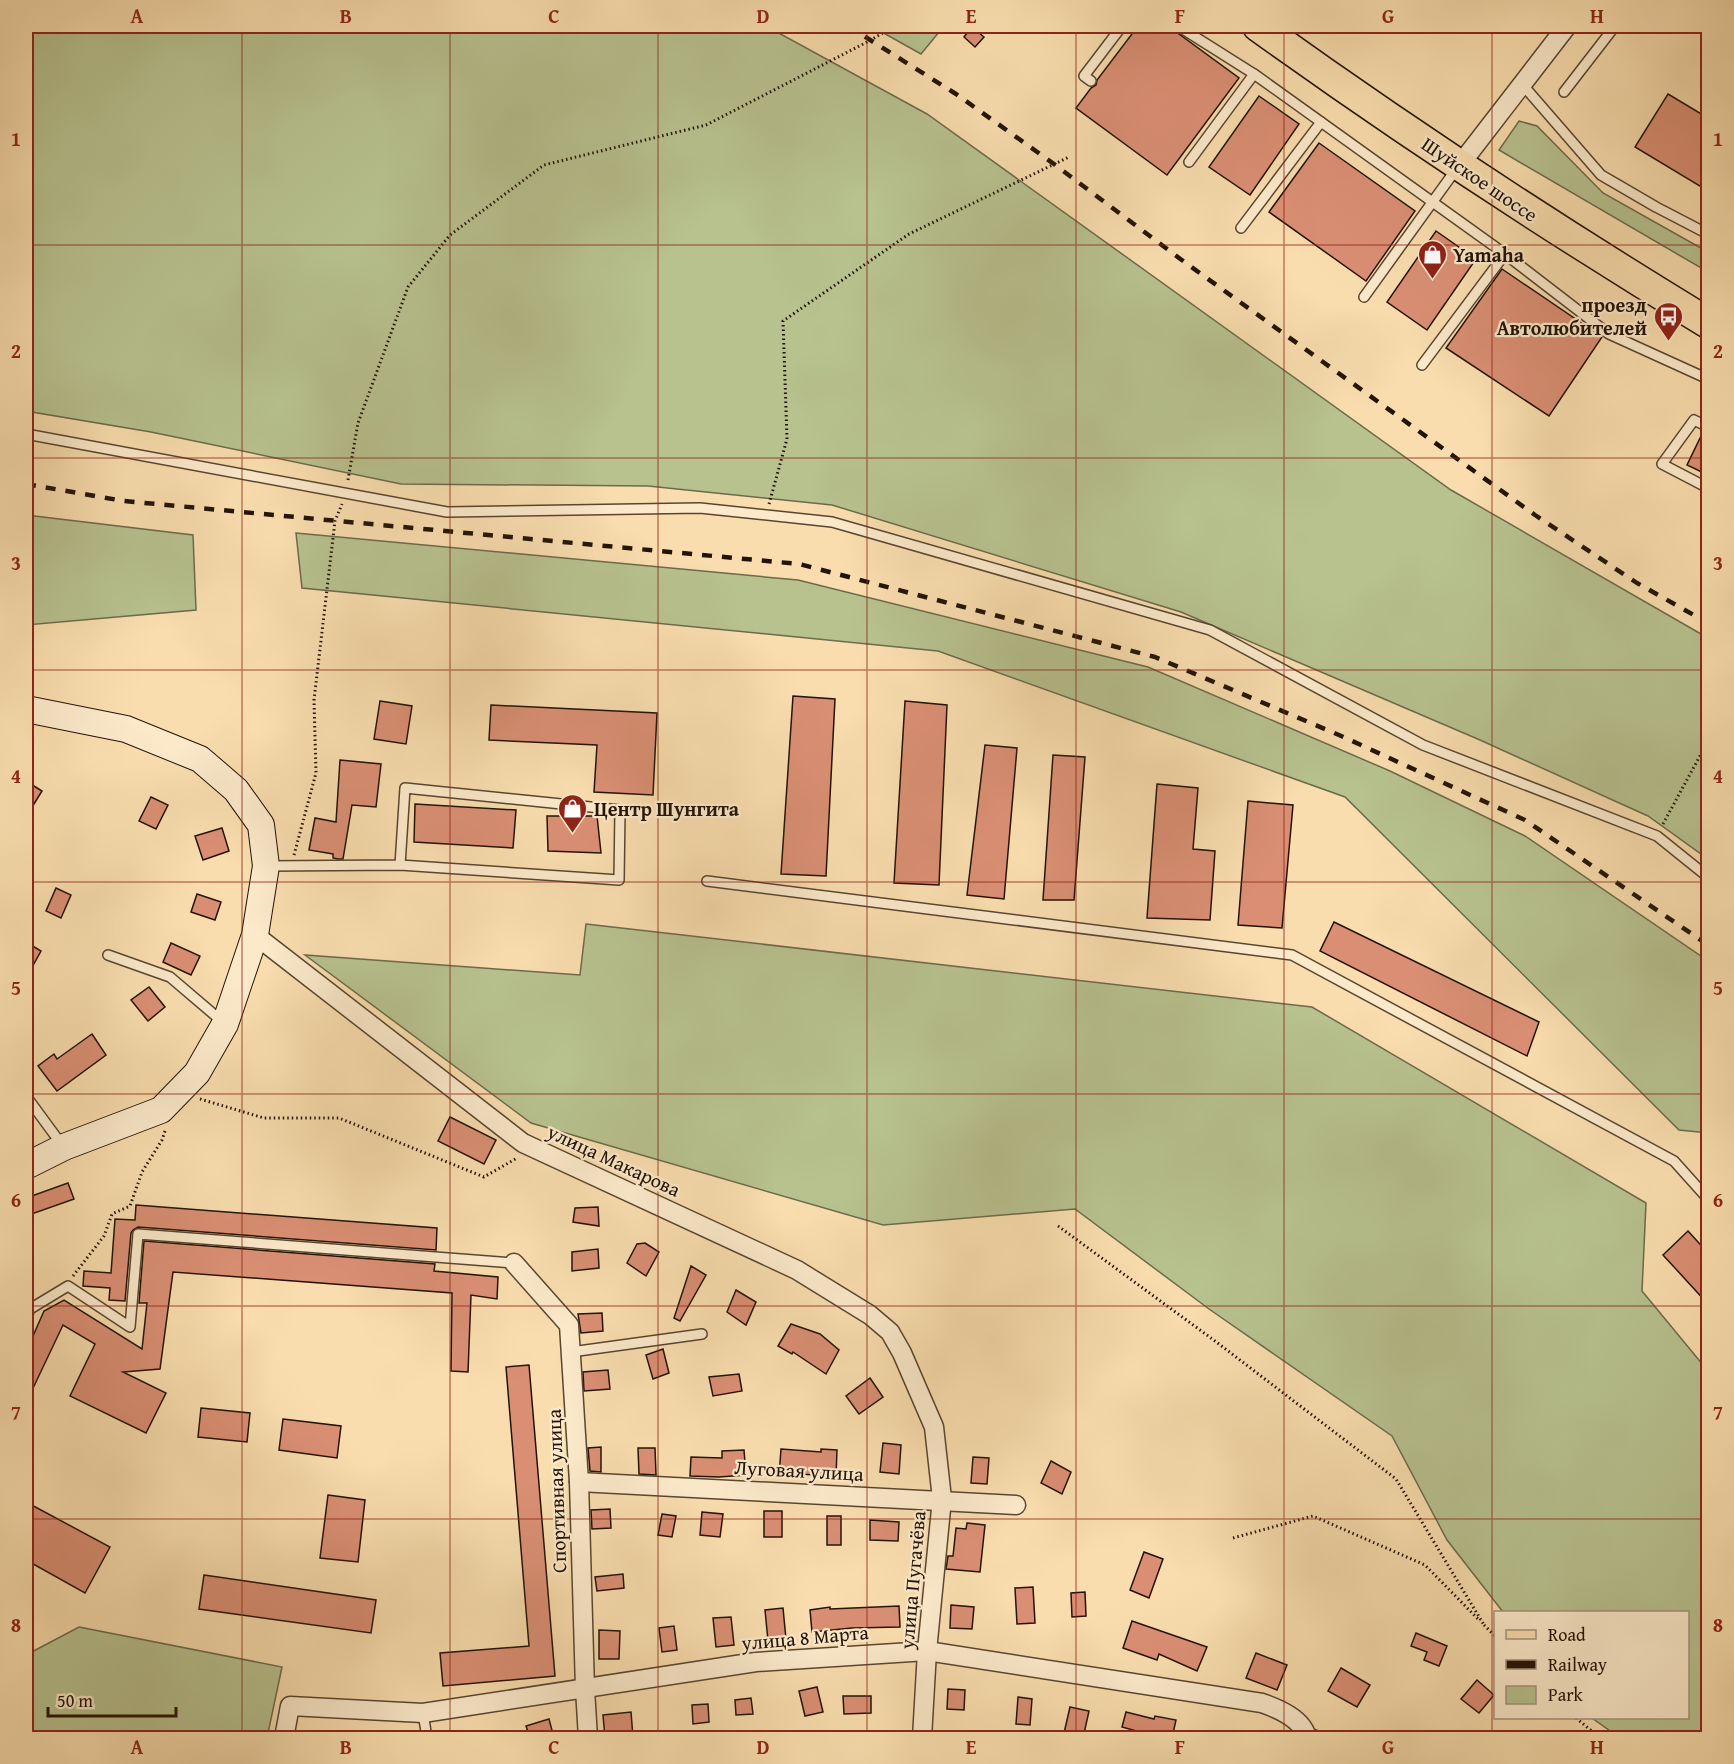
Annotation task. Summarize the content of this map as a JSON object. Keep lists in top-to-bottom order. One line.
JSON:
{"streets":{"main road":["Шуйское шоссе"],"street":["улица Макарова","Луговая улица","Спортивная улица","улица Пугачёва","улица 8 Марта"]},"crossings":[["улица Макарова","улица Пугачёва"],["Луговая улица","Спортивная улица"],["Луговая улица","улица Пугачёва"],["Спортивная улица","улица 8 Марта"],["улица Пугачёва","улица 8 Марта"]],"places":{"shop":["Yamaha","Центр Шунгита"],"bus stop":["проезд Автолюбителей"]},"legend":["Road","Railway","Park"],"scale_bar":"50 m","grid":{"columns":["A","B","C","D","E","F","G","H"],"rows":["1","2","3","4","5","6","7","8"]}}
